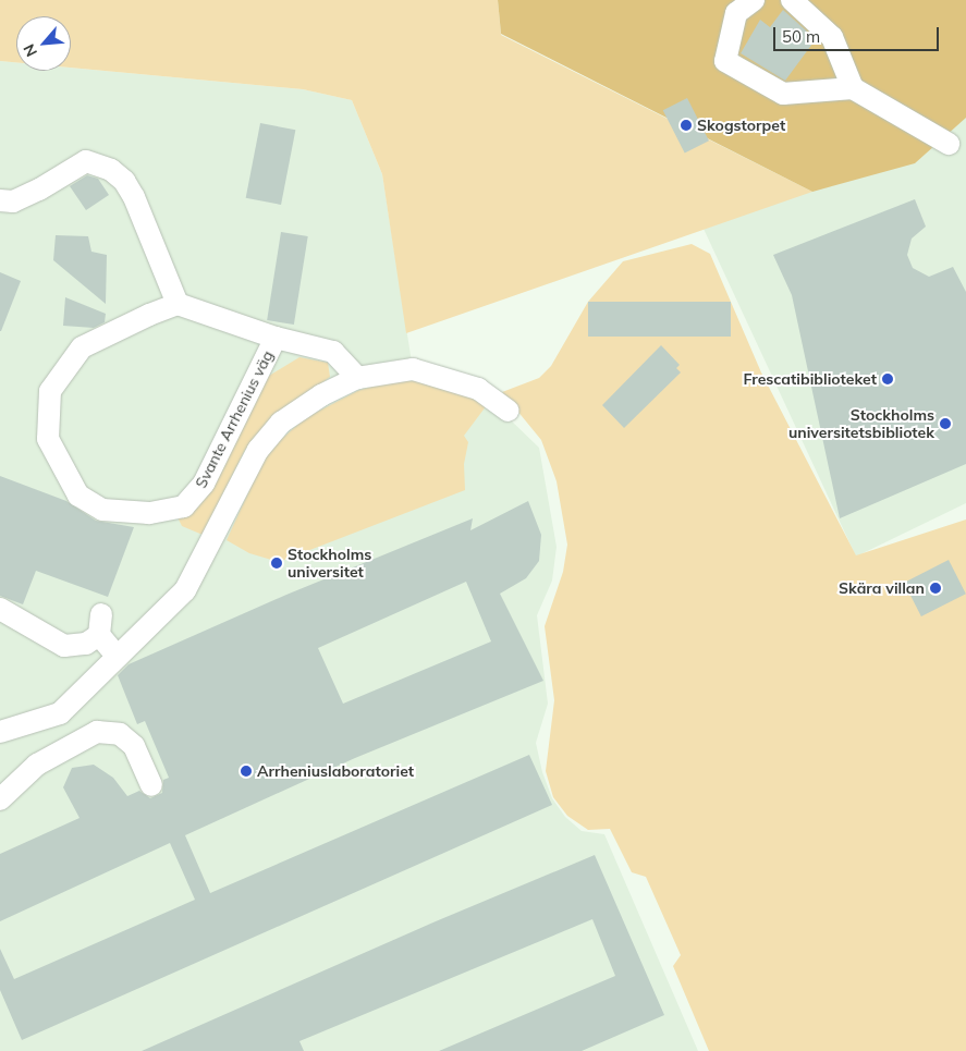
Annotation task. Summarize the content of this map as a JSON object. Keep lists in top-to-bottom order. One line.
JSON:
{"streets":{"street":["Svante Arrhenius väg"]},"places":["Skogstorpet","Frescatibiblioteket","Stockholms universitetsbibliotek","Stockholms universitet","Skära villan","Arrheniuslaboratoriet"],"scale_bar":"50 m","north":"bottom left"}
